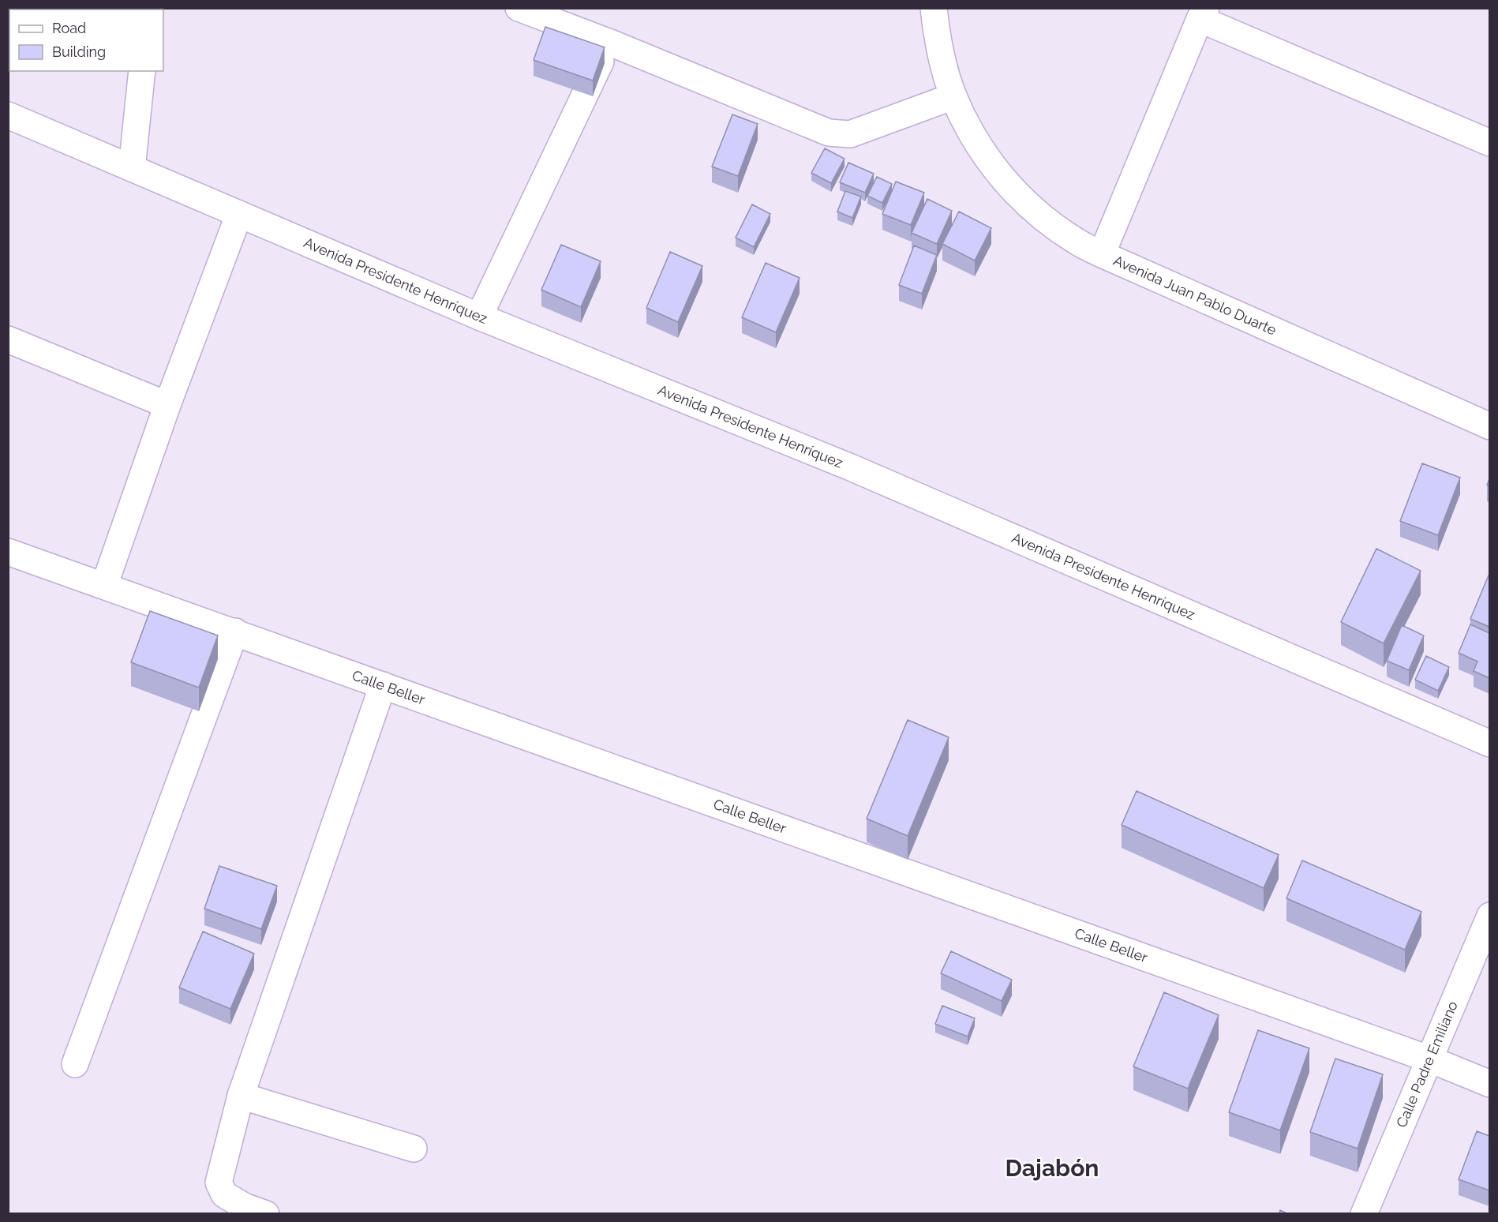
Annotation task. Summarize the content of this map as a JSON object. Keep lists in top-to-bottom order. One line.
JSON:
{"streets":{"street":["Avenida Presidente Henríquez","Avenida Juan Pablo Duarte","Calle Beller","Calle Padre Emiliano"]},"crossings":[["Calle Beller","Calle Padre Emiliano"]],"districts":["Dajabón"],"legend":["Road","Building"]}
